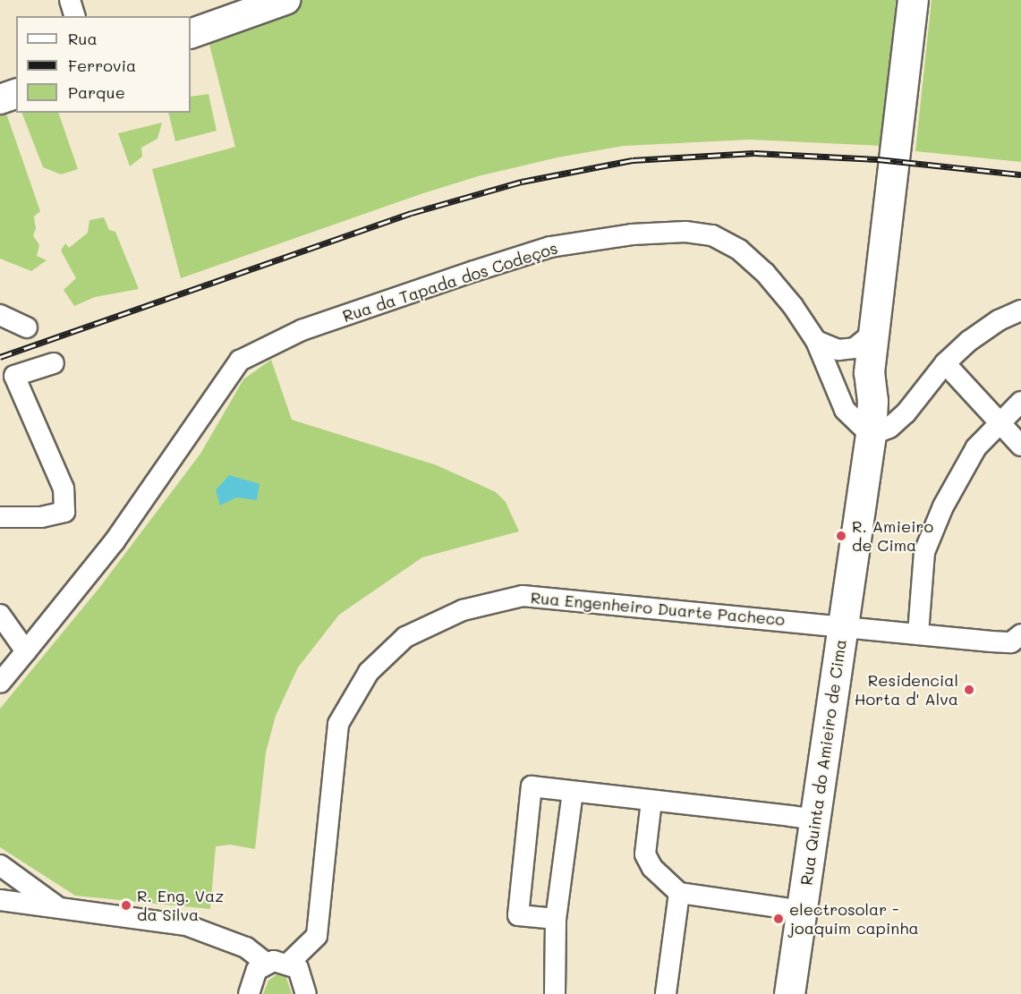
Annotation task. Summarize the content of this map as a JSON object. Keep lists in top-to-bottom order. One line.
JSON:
{"streets":{"main road":["Rua Quinta do Amieiro de Cima"],"street":["Rua da Tapada dos Codeços","Rua Engenheiro Duarte Pacheco"]},"crossings":[["Rua da Tapada dos Codeços","Rua Quinta do Amieiro de Cima"],["Rua Engenheiro Duarte Pacheco","Rua Quinta do Amieiro de Cima"]],"places":["R. Amieiro de Cima","Residencial Horta d' Alva","R. Eng. Vaz da Silva","electrosolar - joaquim capinha"],"legend":["Rua","Ferrovia","Parque"]}
